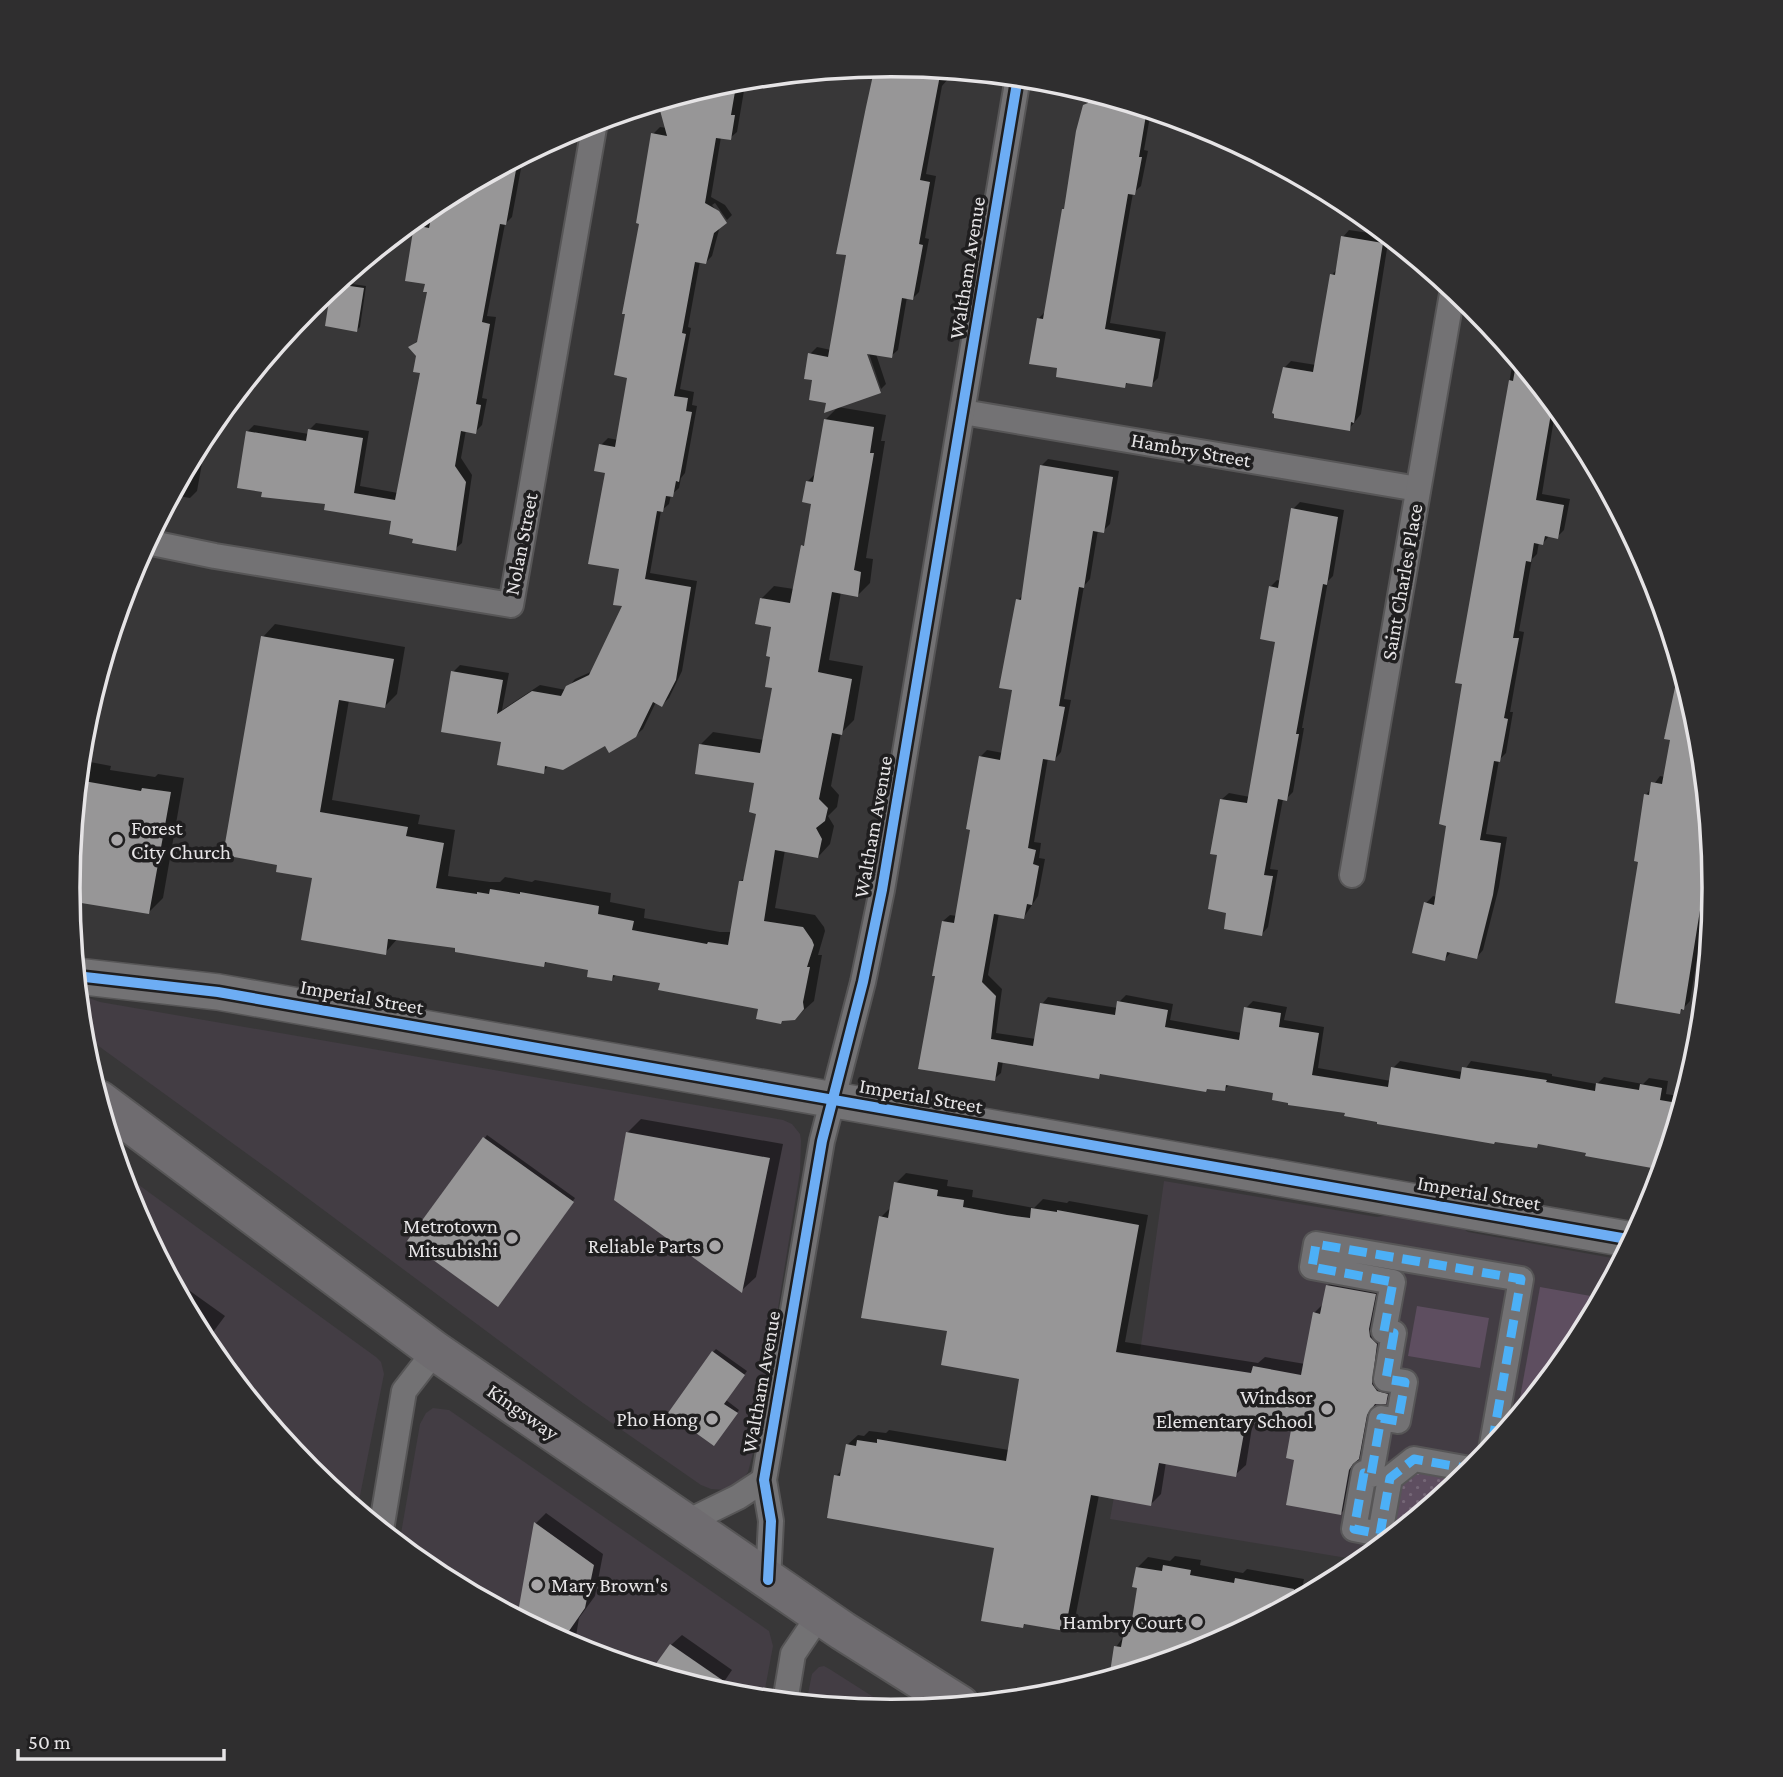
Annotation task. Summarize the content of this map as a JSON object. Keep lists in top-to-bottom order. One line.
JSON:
{"streets":{"main road":["Kingsway"],"street":["Waltham Avenue","Hambry Street","Nolan Street","Saint Charles Place","Imperial Street"]},"crossings":[["Waltham Avenue","Hambry Street"],["Waltham Avenue","Imperial Street"],["Waltham Avenue","Kingsway"],["Hambry Street","Saint Charles Place"]],"places":["Forest City Church","Metrotown Mitsubishi","Reliable Parts","Windsor Elementary School","Pho Hong","Mary Brown's","Hambry Court"],"scale_bar":"50 m"}
